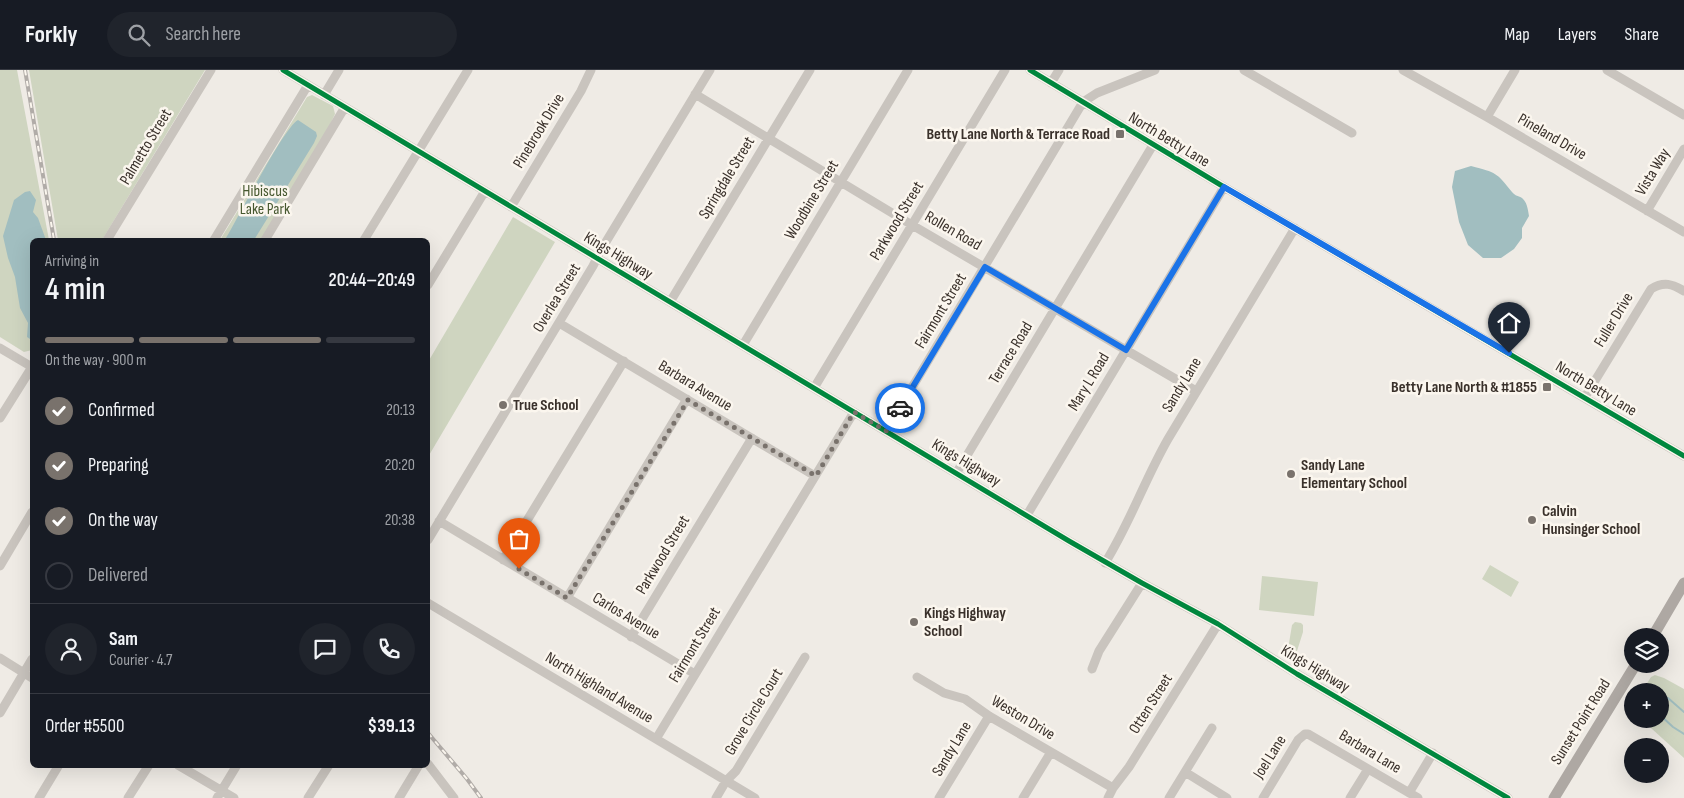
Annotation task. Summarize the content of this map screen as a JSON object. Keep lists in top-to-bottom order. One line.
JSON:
{"streets":{"main road":["Sunset Point Road"],"street":["Pinebrook Drive","Pineland Drive","North Betty Lane","Palmetto Street","Vista Way","Springdale Street","Woodbine Street","Parkwood Street","Rollen Road","Kings Highway","Overlea Street","Fairmont Street","Fuller Drive","Terrace Road","Mary L Road","Sandy Lane","Barbara Avenue","Carlos Avenue","North Highland Avenue","Otten Street","Grove Circle Court","Weston Drive","Barbara Lane","Joel Lane"]},"crossings":[["Pinebrook Drive","Kings Highway"],["Pineland Drive","Vista Way"],["North Betty Lane","Fairmont Street"],["North Betty Lane","Fuller Drive"],["North Betty Lane","Terrace Road"],["North Betty Lane","Mary L Road"],["North Betty Lane","Sandy Lane"],["Springdale Street","Rollen Road"],["Springdale Street","Kings Highway"],["Woodbine Street","Rollen Road"],["Woodbine Street","Kings Highway"],["Parkwood Street","Rollen Road"],["Parkwood Street","Kings Highway"],["Parkwood Street","Barbara Avenue"],["Parkwood Street","Carlos Avenue"],["Rollen Road","Overlea Street"],["Rollen Road","Fairmont Street"],["Rollen Road","Terrace Road"],["Rollen Road","Mary L Road"],["Rollen Road","Sandy Lane"],["Kings Highway","Overlea Street"],["Kings Highway","Fairmont Street"],["Kings Highway","Terrace Road"],["Kings Highway","Mary L Road"],["Kings Highway","Sandy Lane"],["Kings Highway","Otten Street"],["Overlea Street","Barbara Avenue"],["Overlea Street","Carlos Avenue"],["Fairmont Street","Barbara Avenue"],["Fairmont Street","Carlos Avenue"],["Fairmont Street","North Highland Avenue"],["Sandy Lane","Weston Drive"],["North Highland Avenue","Grove Circle Court"],["Otten Street","Weston Drive"],["Barbara Lane","Joel Lane"]],"parks":["Hibiscus Lake Park"],"places":{"transit":["Betty Lane North & Terrace Road","Betty Lane North & #1855"],"other":["True School","Sandy Lane Elementary School","Calvin Hunsinger School","Kings Highway School"]},"page":{"header":"Forkly","search":"Search here","nav":["Map","Layers","Share"],"heading":["4 min","Arriving in","20:44–20:49"],"panel":["Sam","Courier · 4.7","Order #5500","$39.13"],"bar":"On the way · 900 m","list":[["Confirmed","20:13"],["Preparing","20:20"],["On the way","20:38"],"Delivered"],"map_buttons":["+","−"]}}
